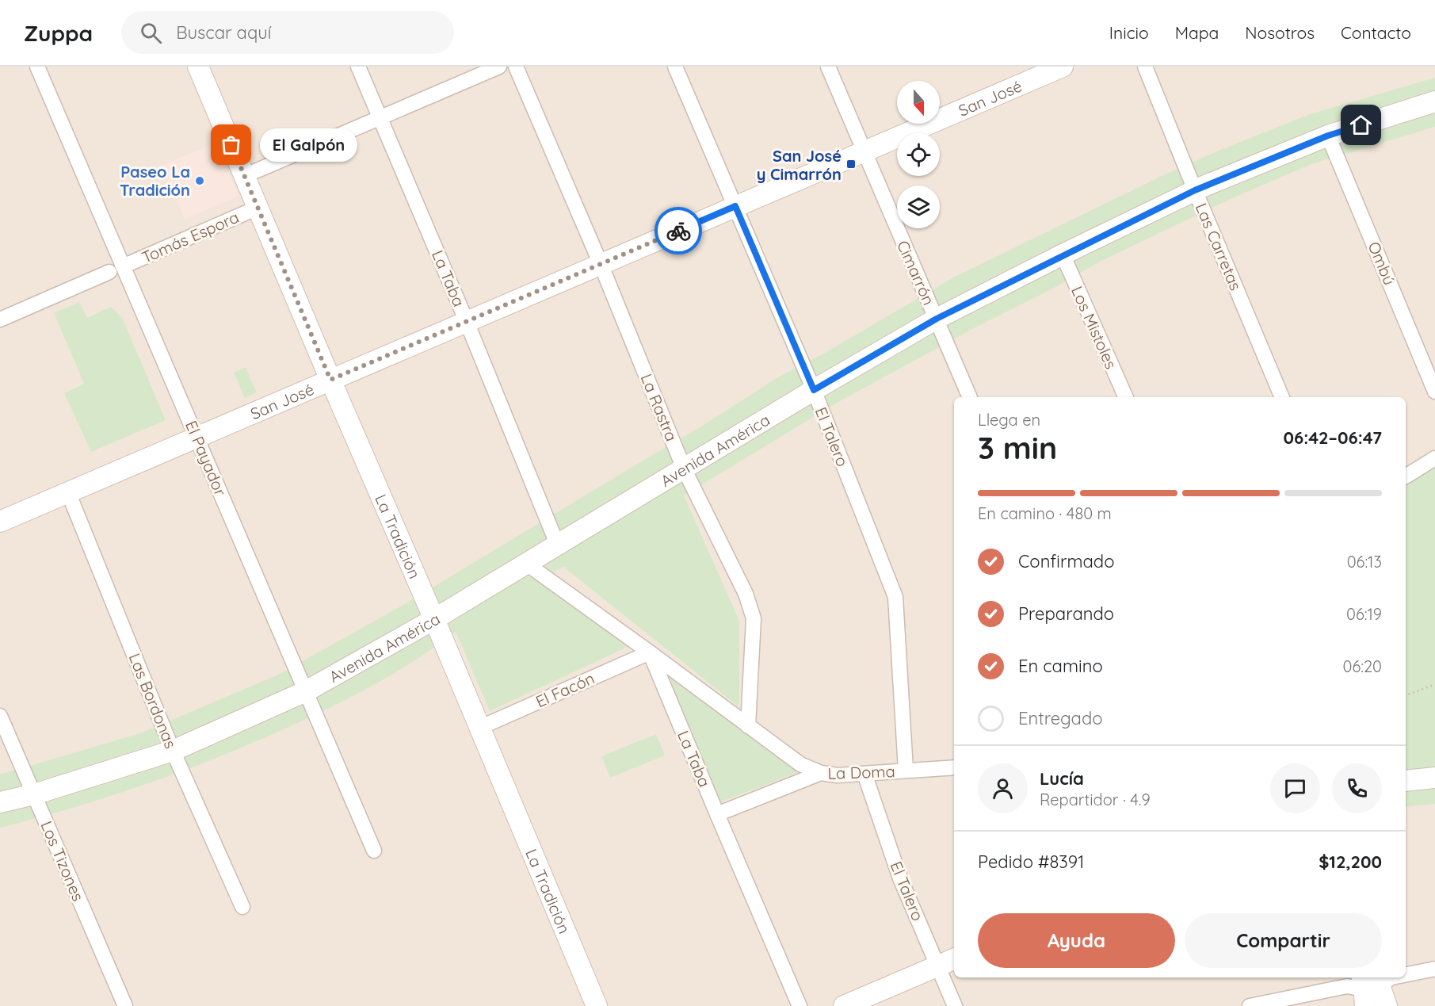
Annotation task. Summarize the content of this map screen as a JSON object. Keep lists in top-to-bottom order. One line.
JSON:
{"streets":{"street":["San José","Tomás Espora","Las Carretas","Ombú","Cimarrón","La Taba","Los Mistoles","La Rastra","El Talero","Avenida América","El Payador","La Tradición","El Facón","Las Bordonas","La Doma","Los Tizones"]},"crossings":[["San José","Cimarrón"],["San José","La Taba"],["San José","La Rastra"],["San José","El Talero"],["San José","El Payador"],["San José","La Tradición"],["San José","Las Bordonas"],["Tomás Espora","El Payador"],["Tomás Espora","La Tradición"],["Las Carretas","Avenida América"],["Ombú","Avenida América"],["Cimarrón","Avenida América"],["La Taba","Avenida América"],["La Taba","El Facón"],["La Taba","La Doma"],["Los Mistoles","Avenida América"],["La Rastra","Avenida América"],["El Talero","Avenida América"],["El Talero","La Doma"],["Avenida América","El Payador"],["Avenida América","La Tradición"],["Avenida América","Las Bordonas"],["Avenida América","Los Tizones"],["La Tradición","El Facón"]],"places":{"other":["El Galpón","Paseo La Tradición"],"transit":["San José y Cimarrón"]},"north":"bottom","page":{"header":"Zuppa","search":"Buscar aquí","nav":["Inicio","Mapa","Nosotros","Contacto"],"bubble":"El Galpón","heading":["3 min","Llega en","06:42–06:47"],"panel":["Lucía","Repartidor · 4.9","Pedido #8391","$12,200"],"bar":"En camino · 480 m","list":[["Confirmado","06:13"],["Preparando","06:19"],["En camino","06:20"],"Entregado"],"buttons":["Ayuda","Compartir"]}}
